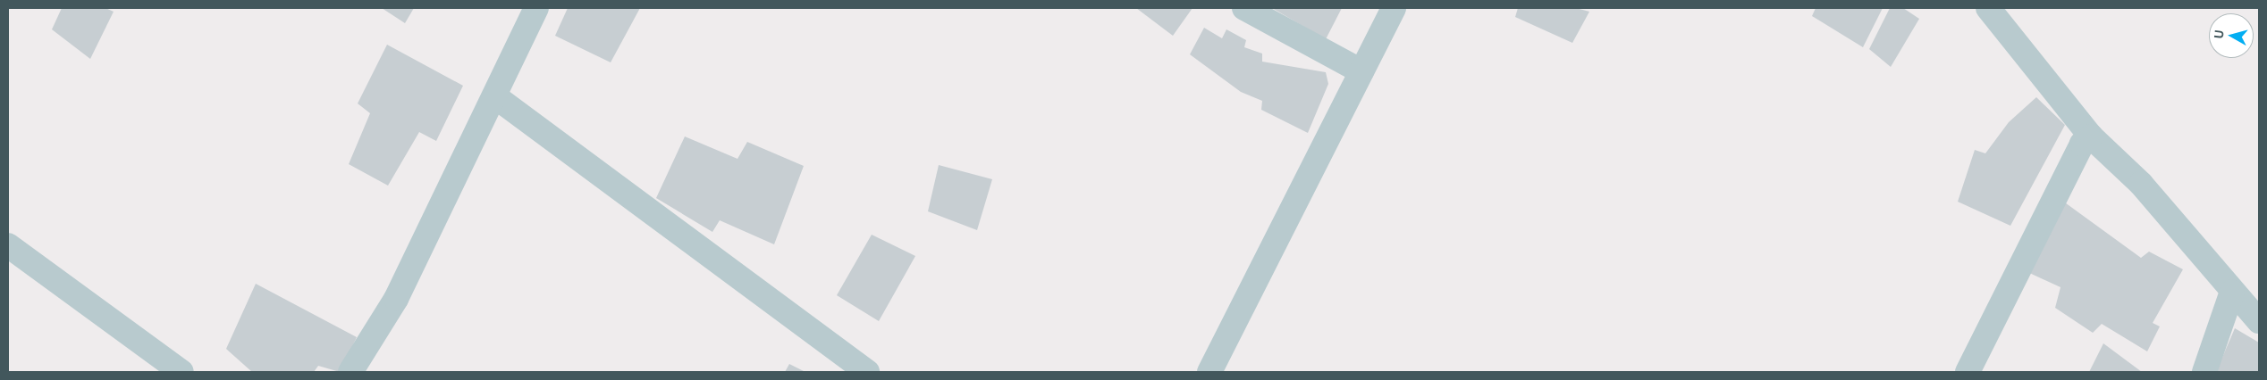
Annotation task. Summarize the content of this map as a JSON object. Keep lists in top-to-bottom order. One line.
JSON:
{"north":"left"}
